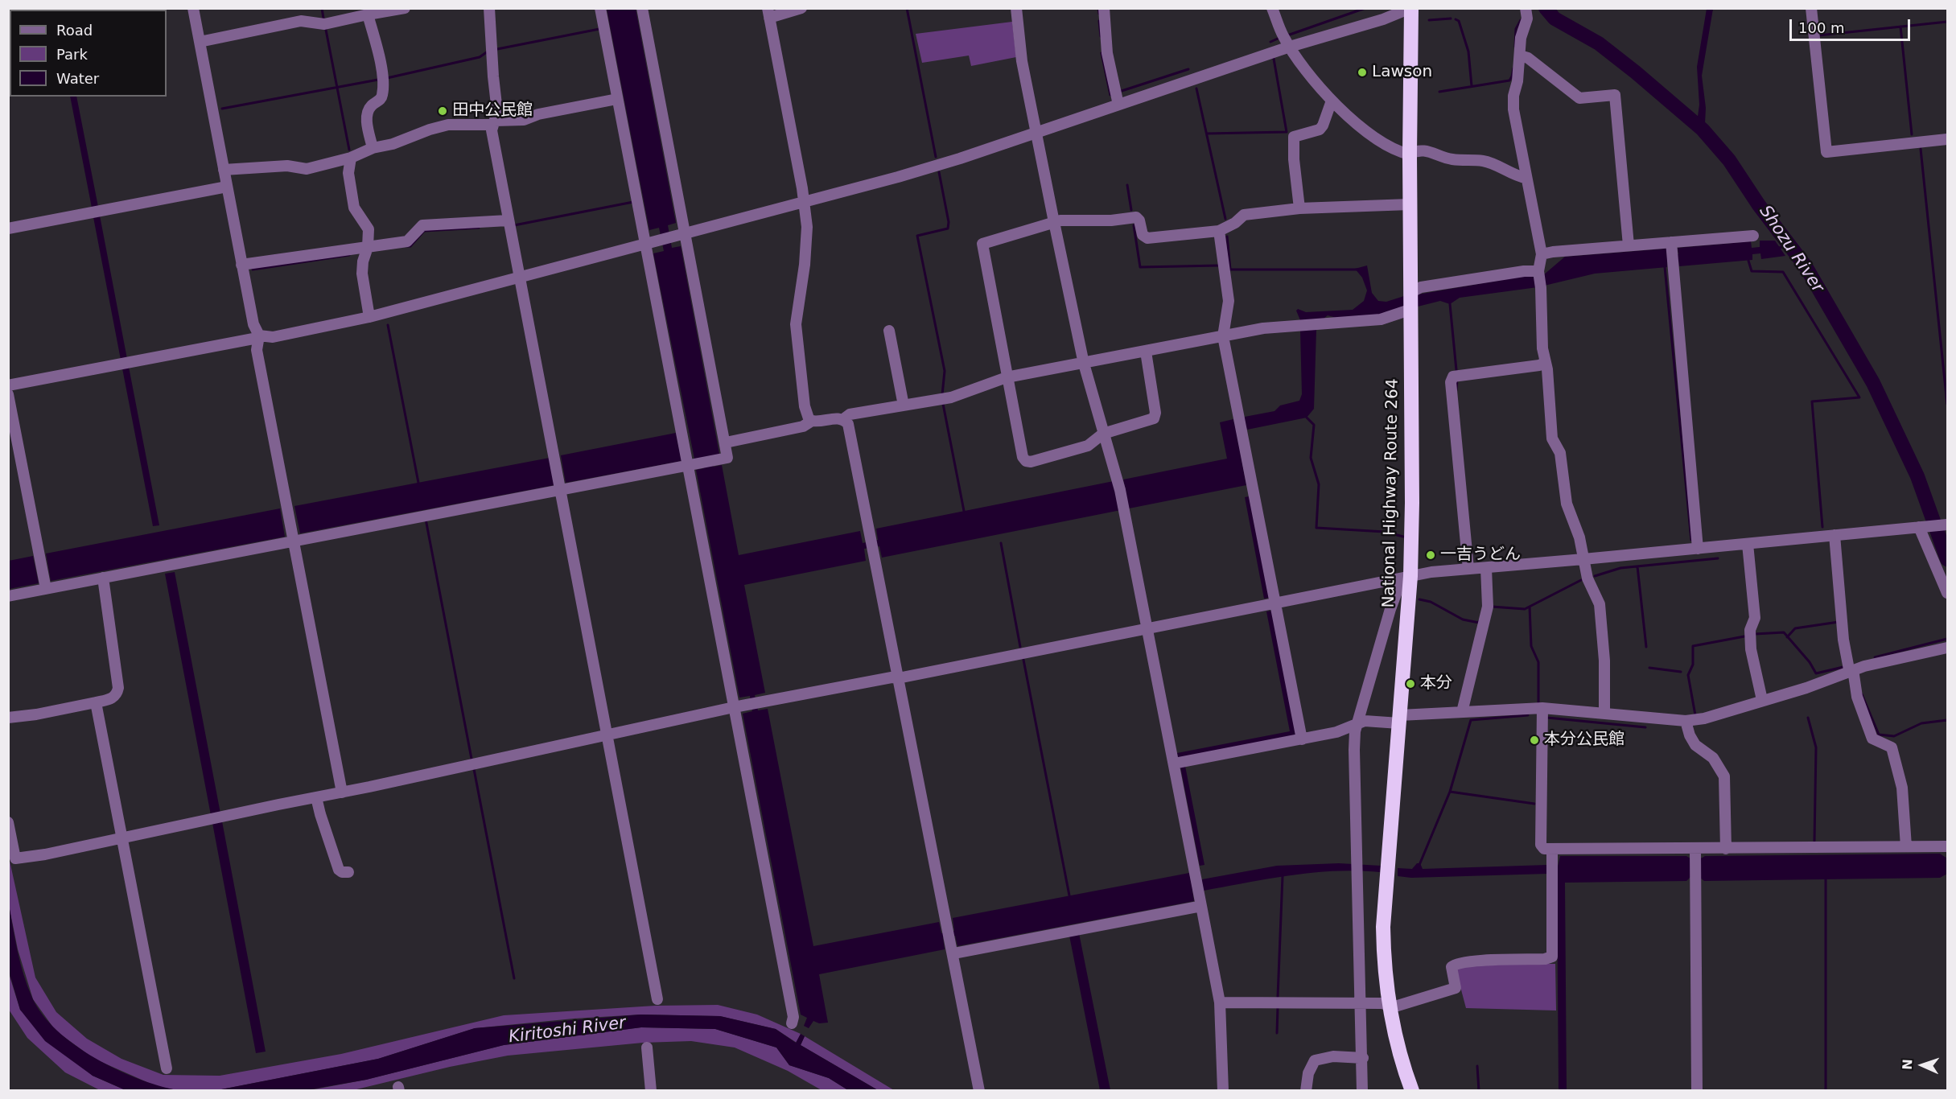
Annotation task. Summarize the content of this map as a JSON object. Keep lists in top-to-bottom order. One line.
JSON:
{"streets":{"highway":["National Highway Route 264"]},"water":["Shozu River","Kiritoshi River"],"places":["Lawson","田中公民館","一吉うどん","本分","本分公民館"],"legend":["Road","Park","Water"],"scale_bar":"100 m","north":"left"}
